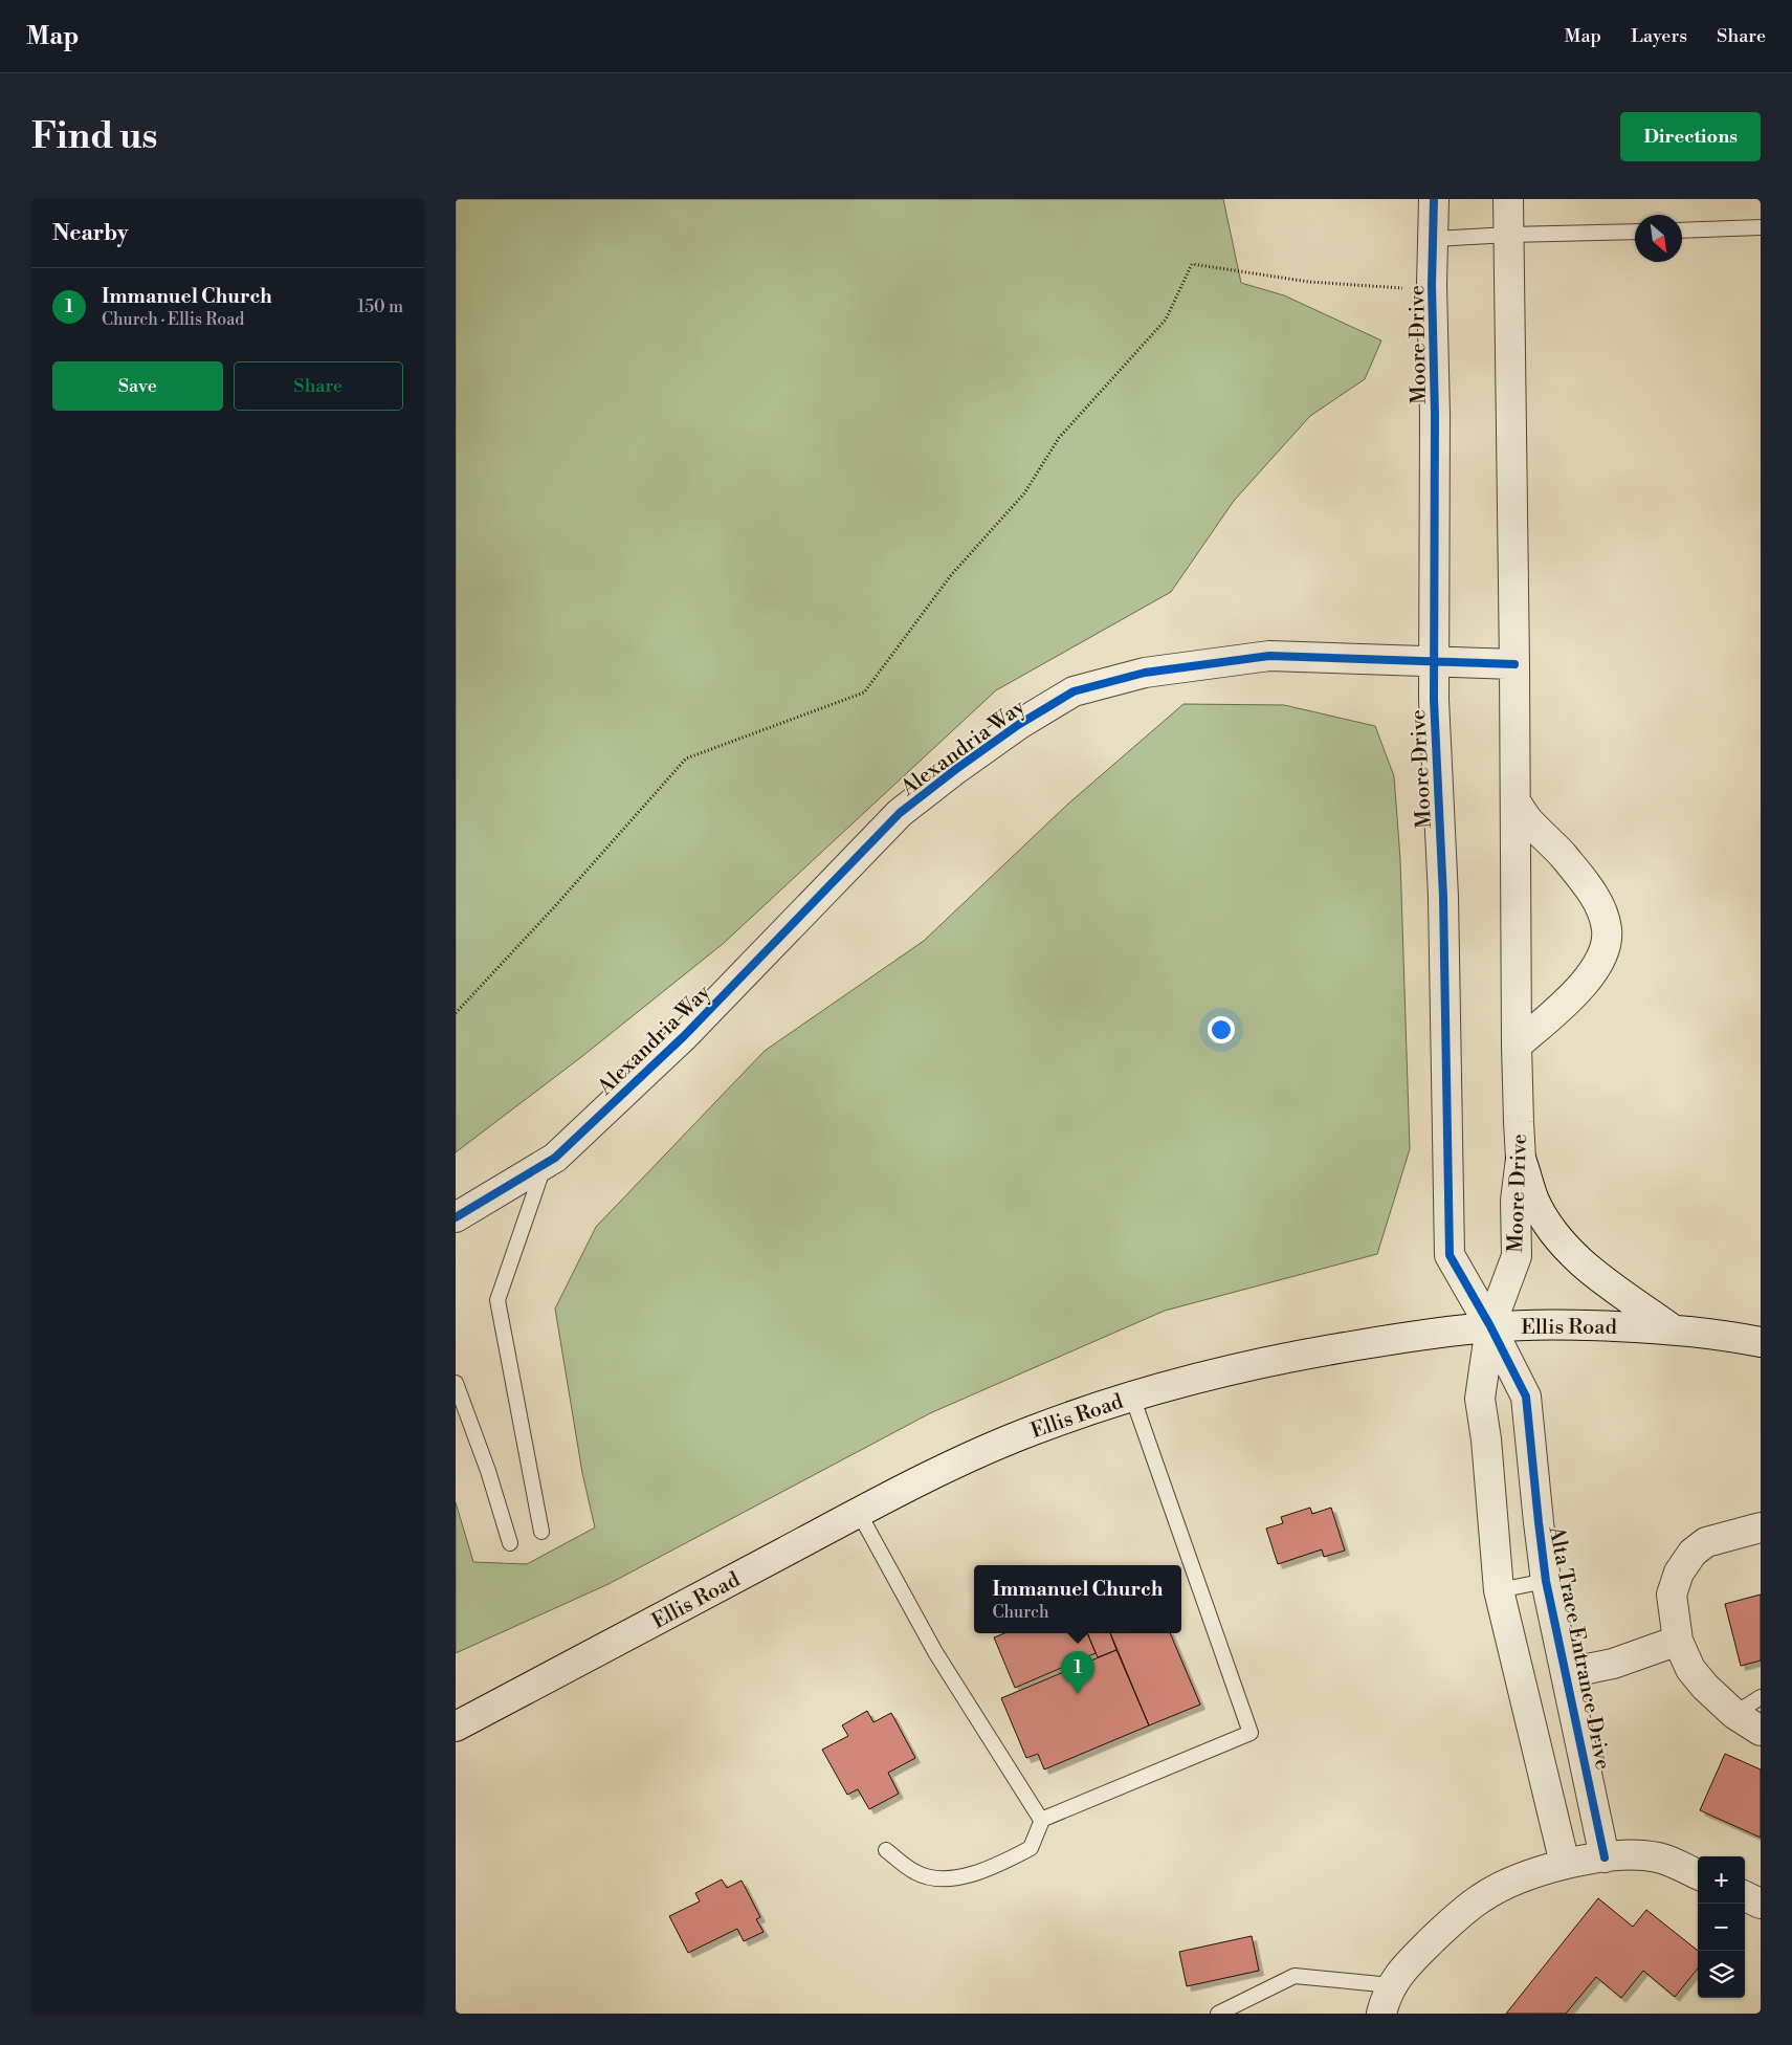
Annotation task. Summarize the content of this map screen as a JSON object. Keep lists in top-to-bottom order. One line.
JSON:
{"streets":{"street":["Moore Drive","Alexandria Way","Ellis Road","Alta Trace Entrance Drive"]},"crossings":[["Moore Drive","Alexandria Way"],["Moore Drive","Ellis Road"],["Moore Drive","Alta Trace Entrance Drive"],["Ellis Road","Alta Trace Entrance Drive"]],"north":"bottom right","page":{"header":"Map","nav":["Map","Layers","Share"],"buttons":["Directions",["Save","Share"]],"title":"Find us","heading":"Nearby","list":[{"mark":"1","name":"Immanuel Church","note":"Church · Ellis Road","value":"150 m"}],"popup":["Immanuel Church","Church"],"pins":"1","map_buttons":["+","−"]}}
